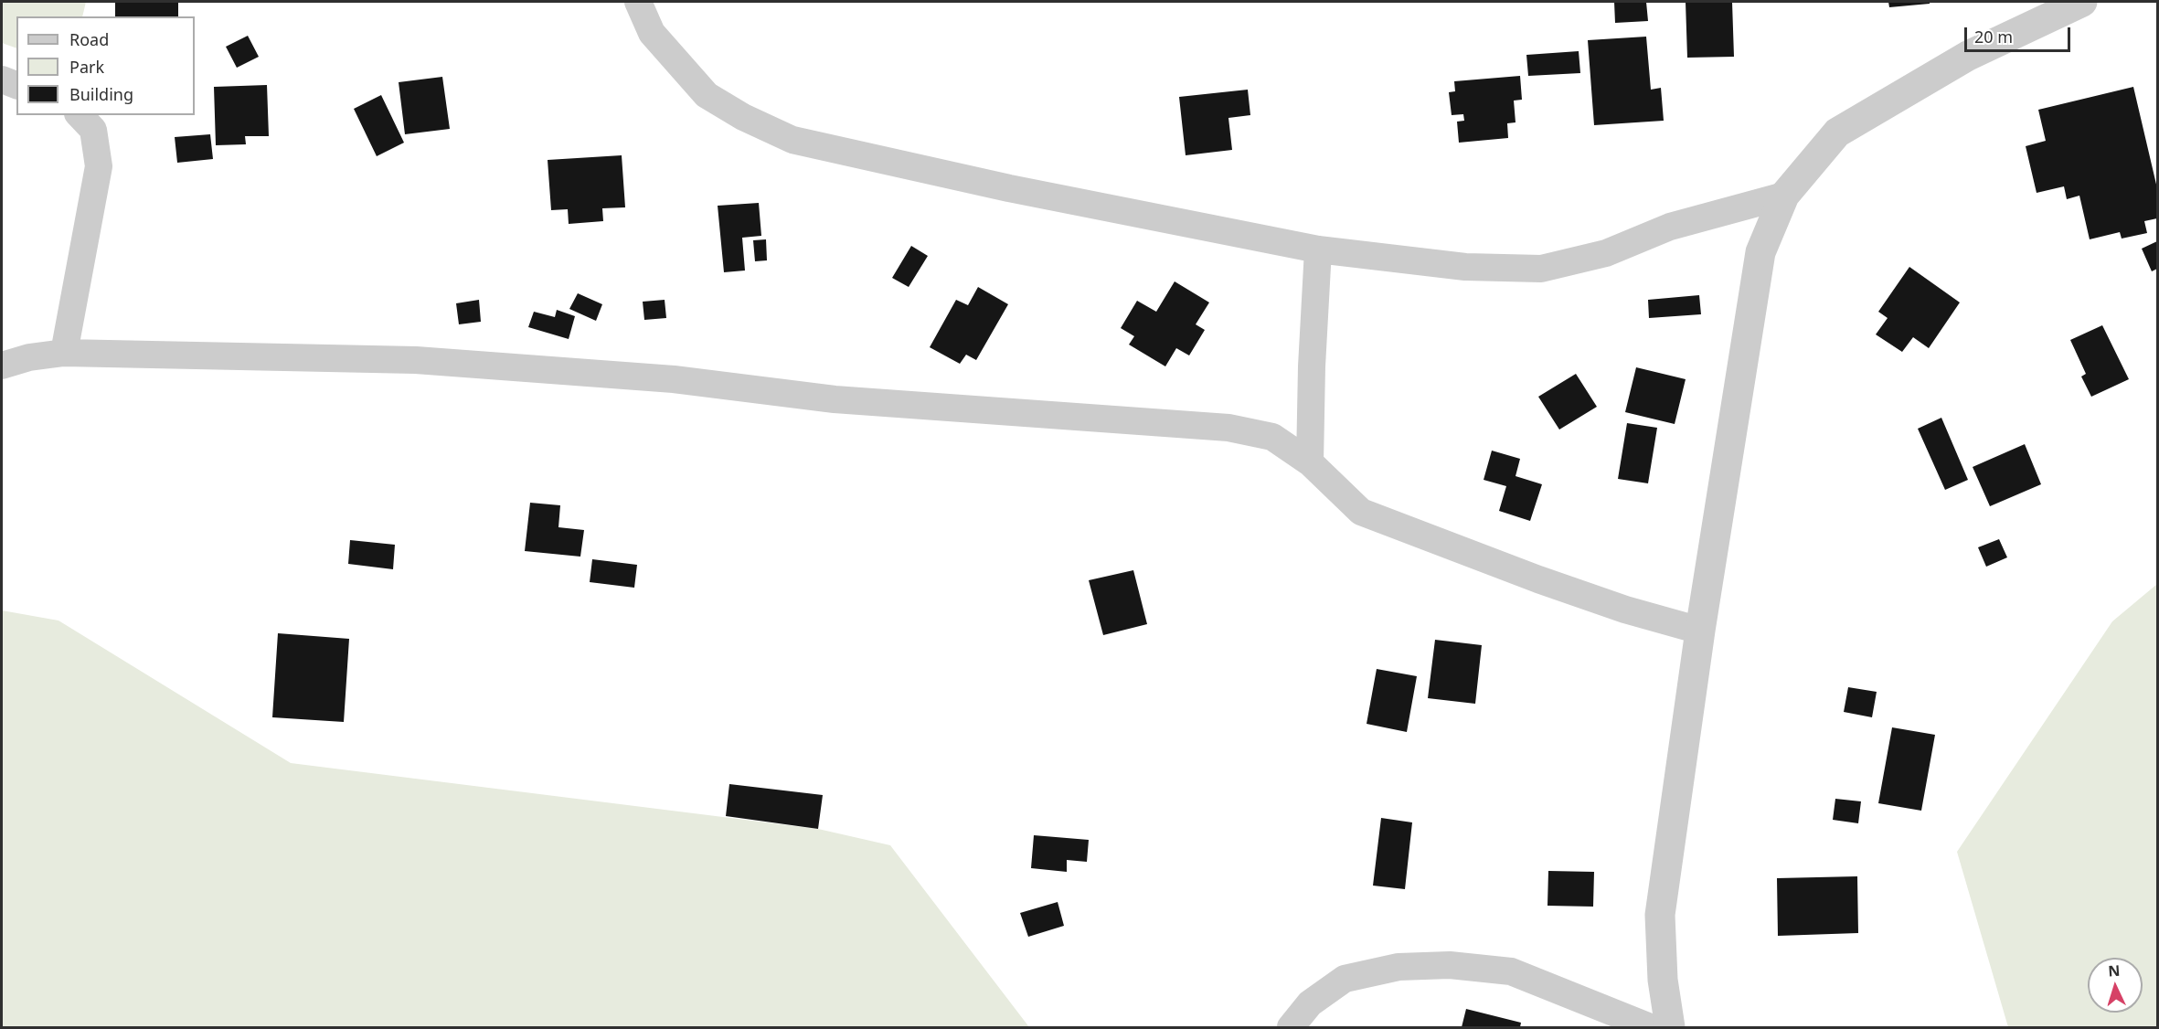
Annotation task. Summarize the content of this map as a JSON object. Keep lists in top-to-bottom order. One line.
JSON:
{"legend":["Road","Park","Building"],"scale_bar":"20 m","north":"top"}
